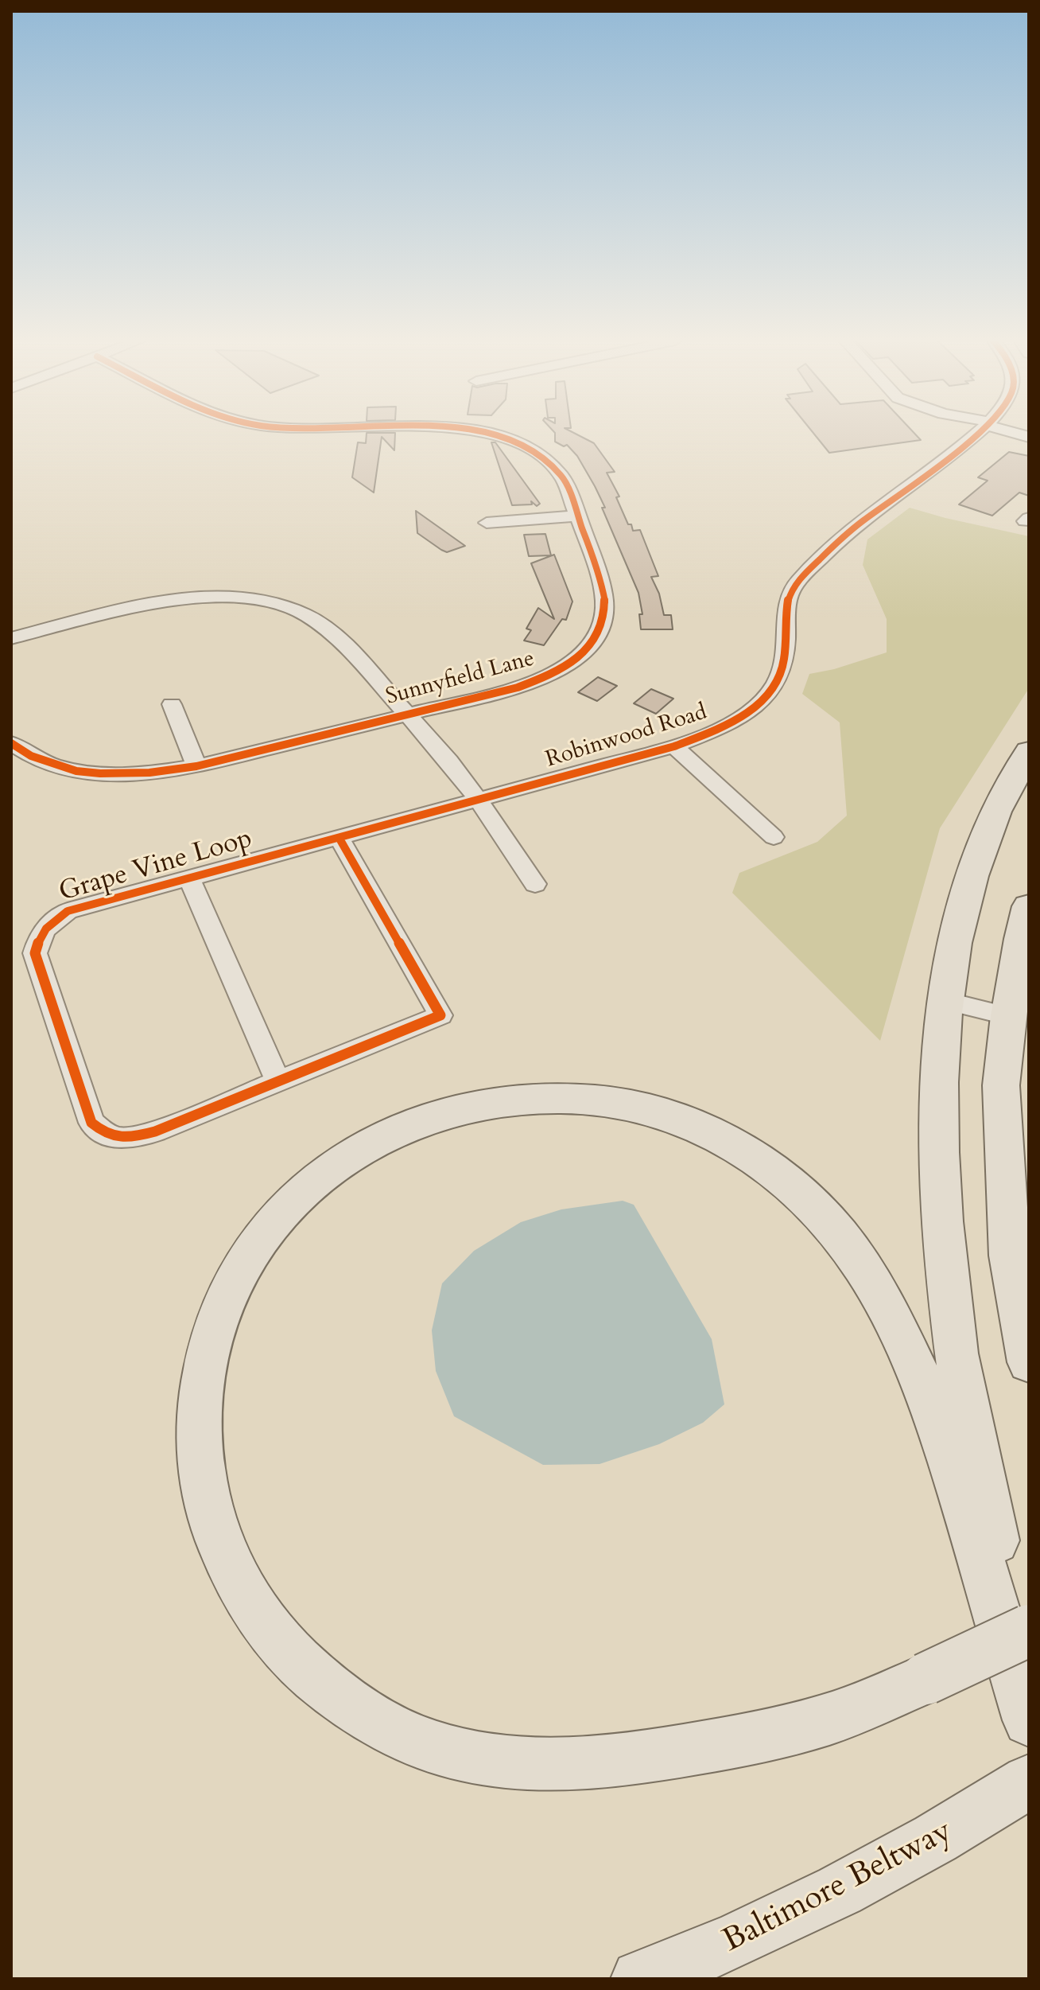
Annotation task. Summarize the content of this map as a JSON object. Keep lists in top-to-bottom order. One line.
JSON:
{"streets":{"highway":["Baltimore Beltway"],"street":["Sunnyfield Lane","Robinwood Road","Grape Vine Loop"]},"crossings":[["Robinwood Road","Grape Vine Loop"]]}
